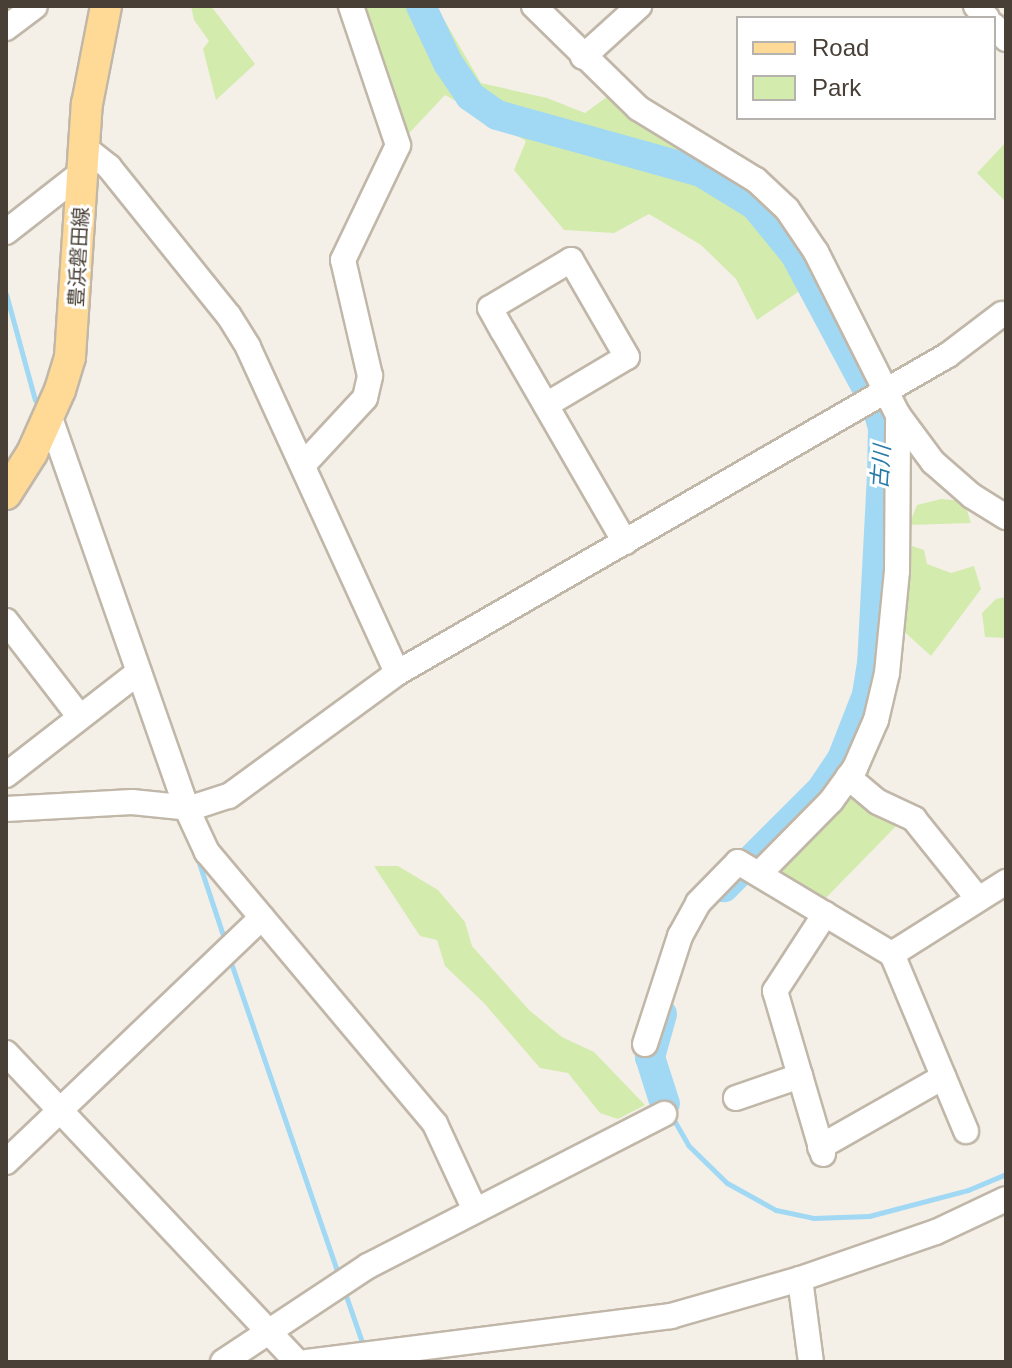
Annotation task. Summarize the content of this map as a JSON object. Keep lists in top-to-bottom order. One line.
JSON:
{"streets":{"main road":["豊浜磐田線"]},"water":["古川"],"legend":["Road","Park"]}
